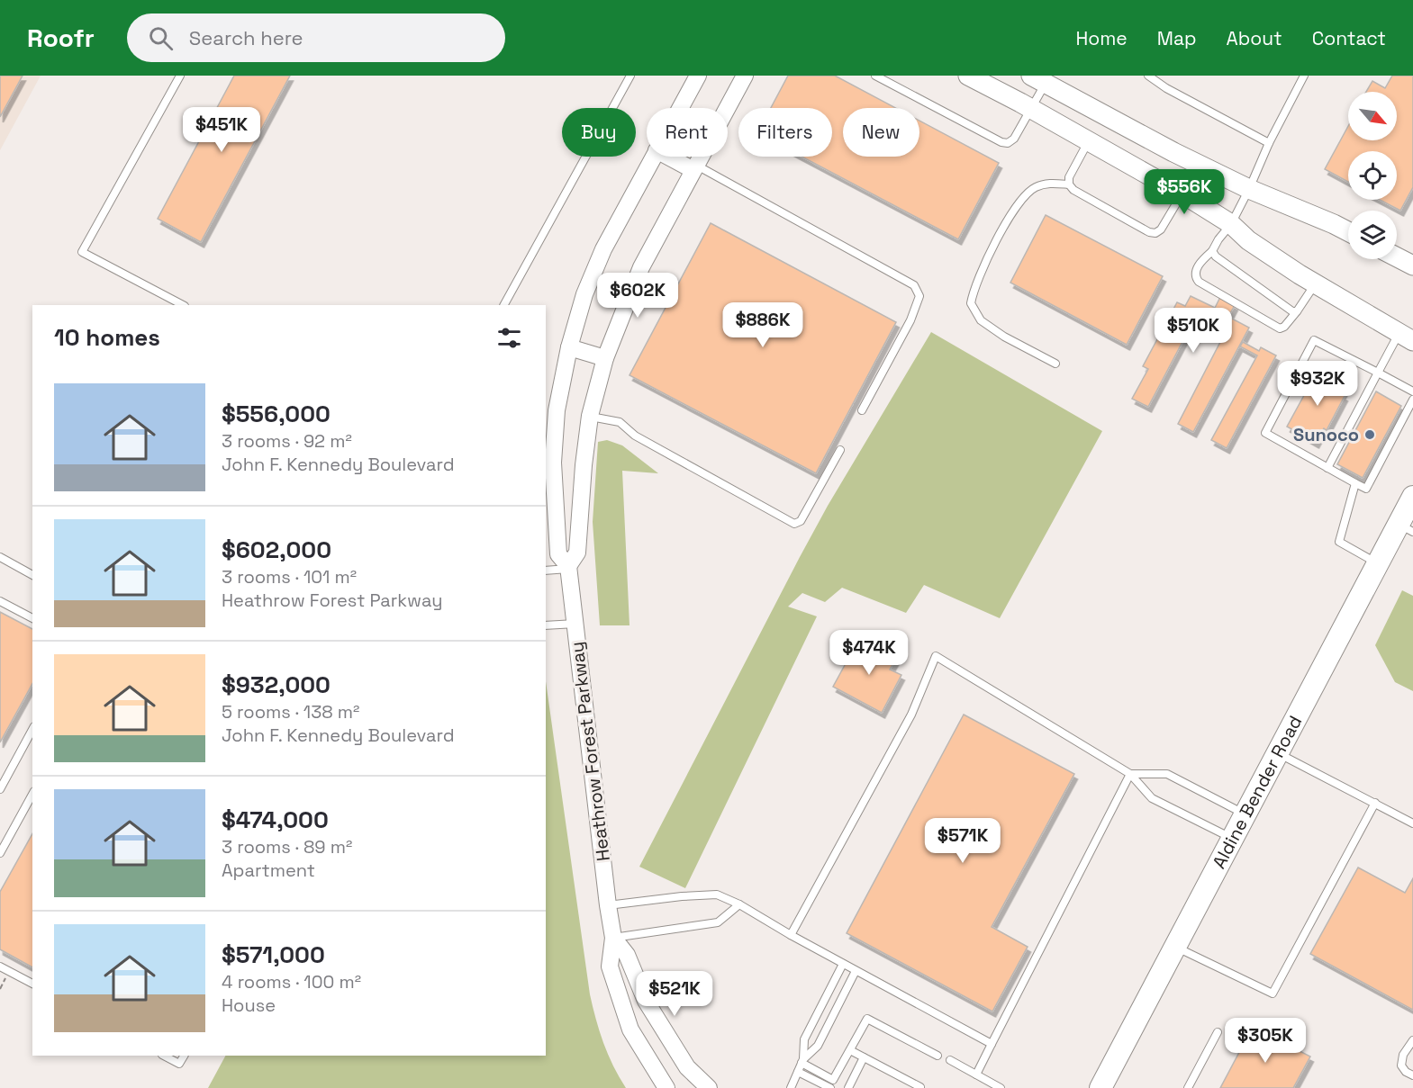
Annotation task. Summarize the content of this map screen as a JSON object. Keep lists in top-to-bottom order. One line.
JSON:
{"streets":{"main road":["Aldine Bender Road"],"street":["Heathrow Forest Parkway"]},"places":["Sunoco"],"north":"bottom right","page":{"header":"Roofr","search":"Search here","nav":["Home","Map","About","Contact"],"price":["$451K","$556K","$602K","$886K","$510K","$932K","$474K","$571K","$521K","$305K"],"chip":["Buy","Rent","Filters","New"],"heading":"10 homes","list":[{"name":"$556,000","note":"3 rooms · 92 m² · John F. Kennedy Boulevard"},{"name":"$602,000","note":"3 rooms · 101 m² · Heathrow Forest Parkway"},{"name":"$932,000","note":"5 rooms · 138 m² · John F. Kennedy Boulevard"},{"name":"$474,000","note":"3 rooms · 89 m² · Apartment"},{"name":"$571,000","note":"4 rooms · 100 m² · House"}]}}
